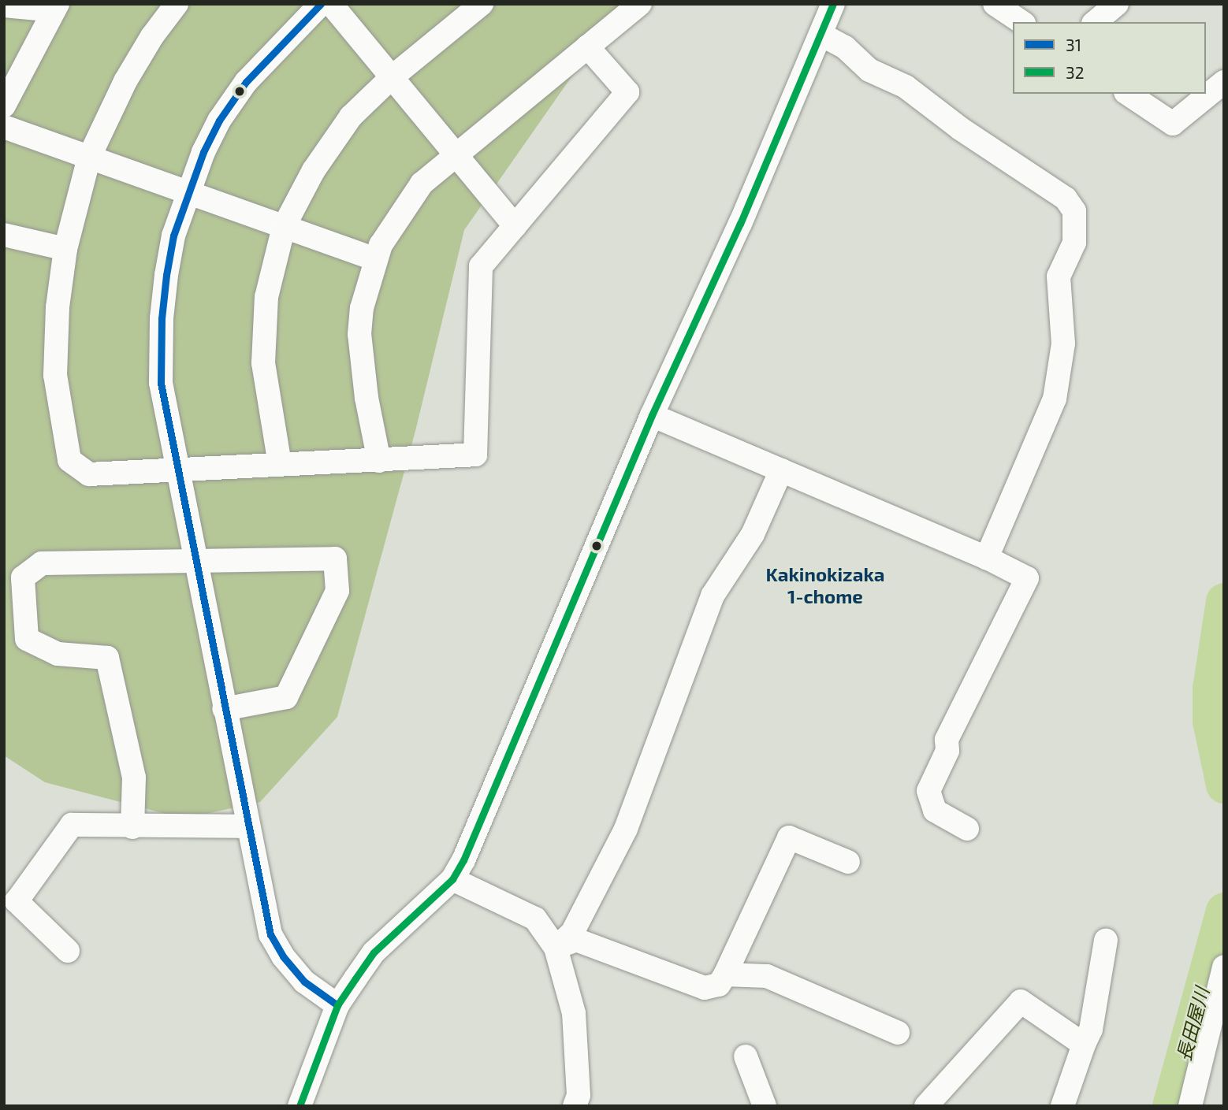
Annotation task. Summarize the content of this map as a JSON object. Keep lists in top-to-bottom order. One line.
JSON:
{"districts":["Kakinokizaka 1-chome"],"water":["長田屋川"],"lines":["transit line 31","transit line 32"],"legend":["31","32"]}
